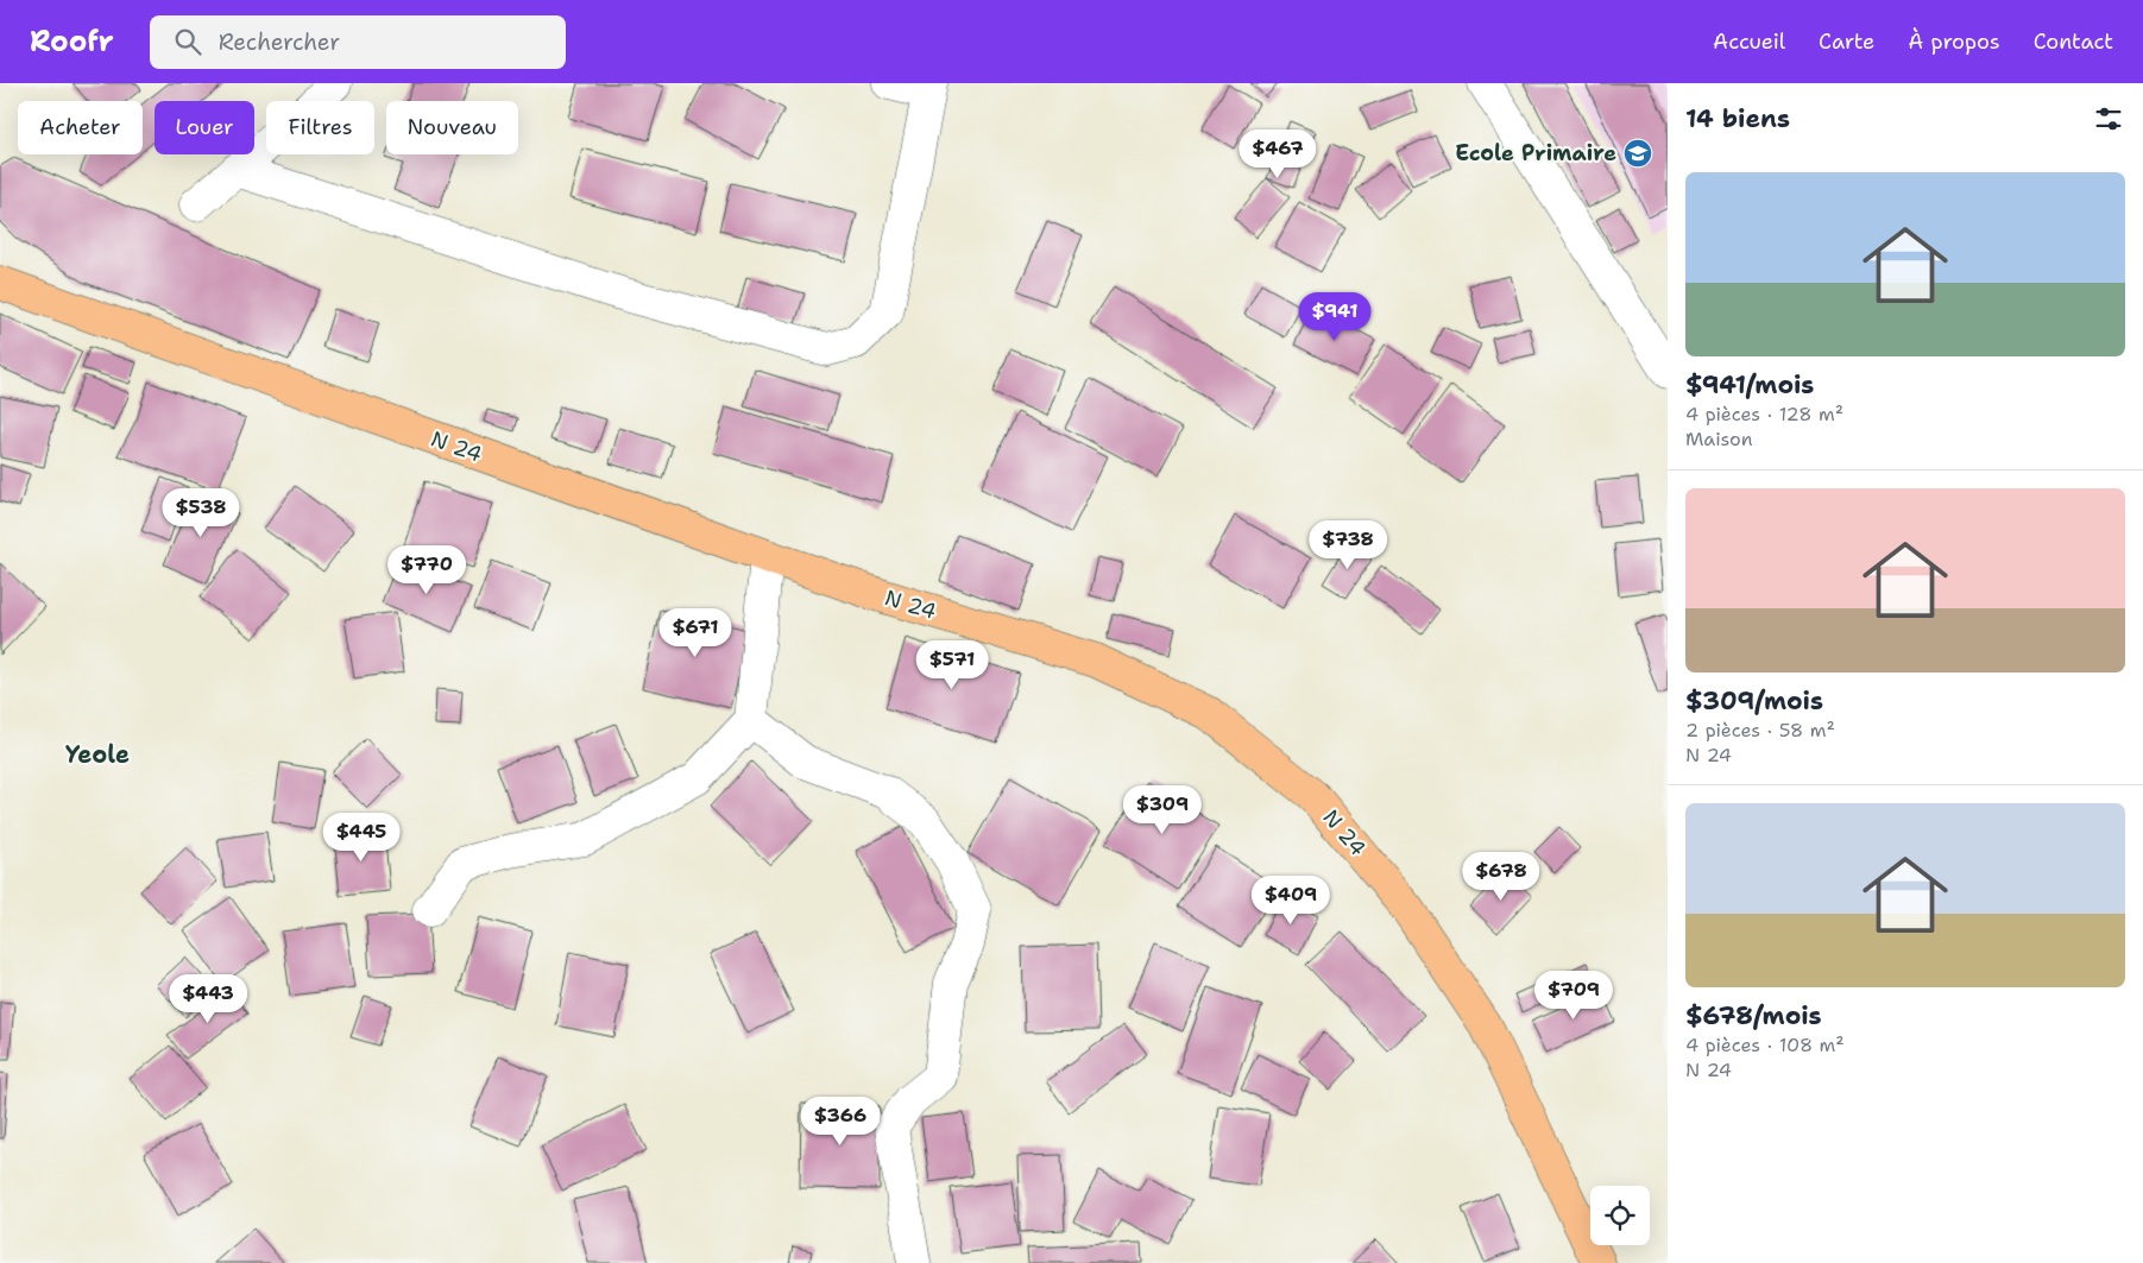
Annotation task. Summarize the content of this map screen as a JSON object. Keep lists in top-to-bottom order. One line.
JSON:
{"streets":{"main road":["N 24"]},"districts":["Yeole"],"places":{"school or university":["Ecole Primaire"]},"page":{"header":"Roofr","search":"Rechercher","nav":["Accueil","Carte","À propos","Contact"],"heading":"14 biens","chip":["Acheter","Louer","Filtres","Nouveau"],"price":["$467","$941","$538","$738","$770","$671","$571","$309","$445","$678","$409","$709","$443","$366"],"list":[{"name":"$941/mois","note":"4 pièces · 128 m² · Maison"},{"name":"$309/mois","note":"2 pièces · 58 m² · N 24"},{"name":"$678/mois","note":"4 pièces · 108 m² · N 24"}]}}
